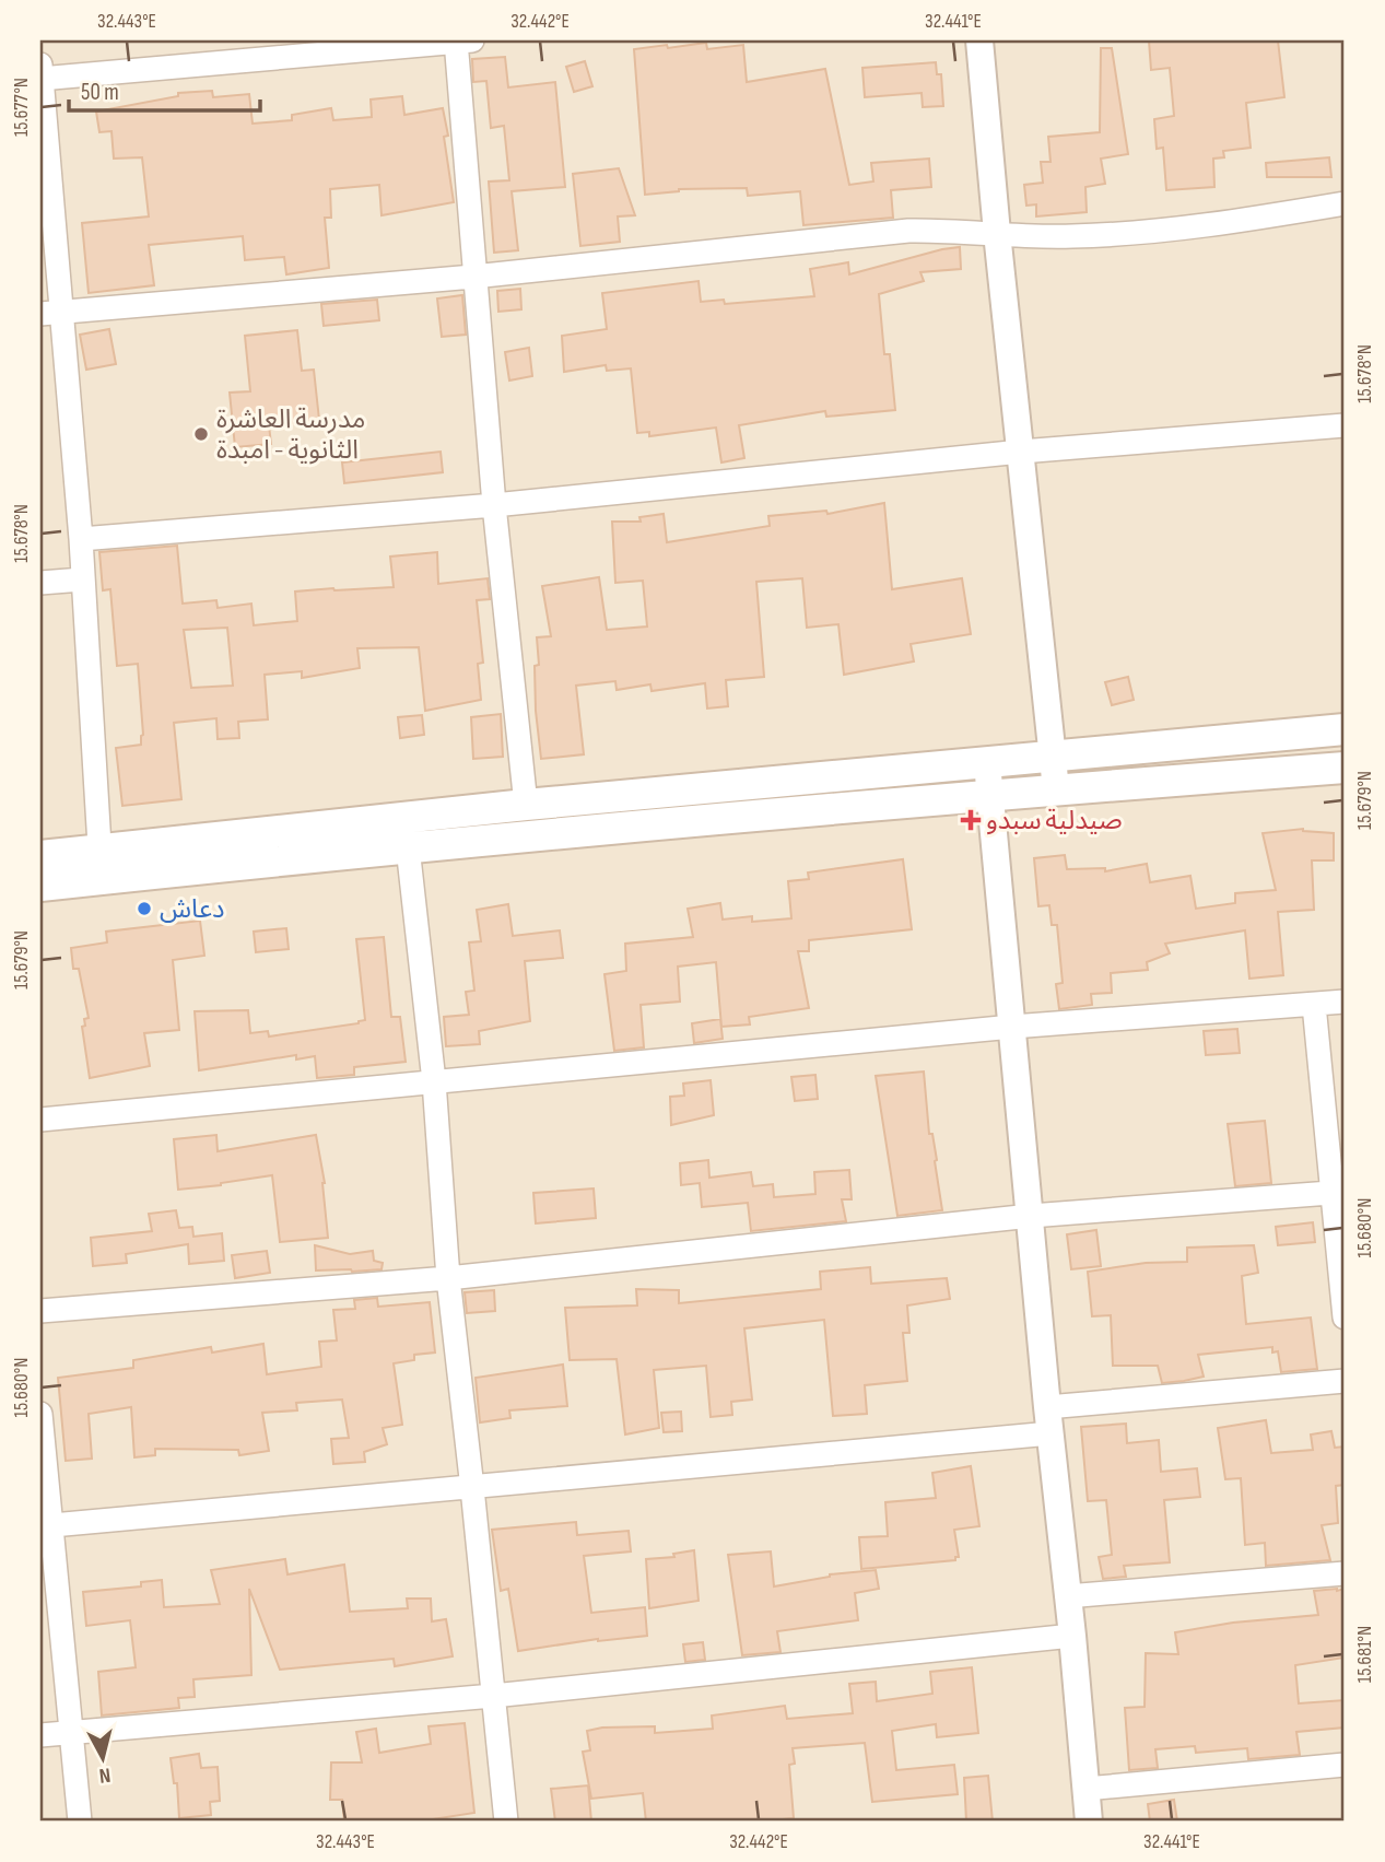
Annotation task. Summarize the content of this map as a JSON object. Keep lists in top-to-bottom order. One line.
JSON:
{"places":{"other":["مدرسة العاشرة الثانوية - امبدة","دعاش"],"health":["صيدلية سبدو"]},"scale_bar":"50 m","north":"bottom","coordinates":["32.443°E","32.442°E","32.441°E","15.677°N","15.678°N","15.679°N","15.680°N","15.681°N"]}
